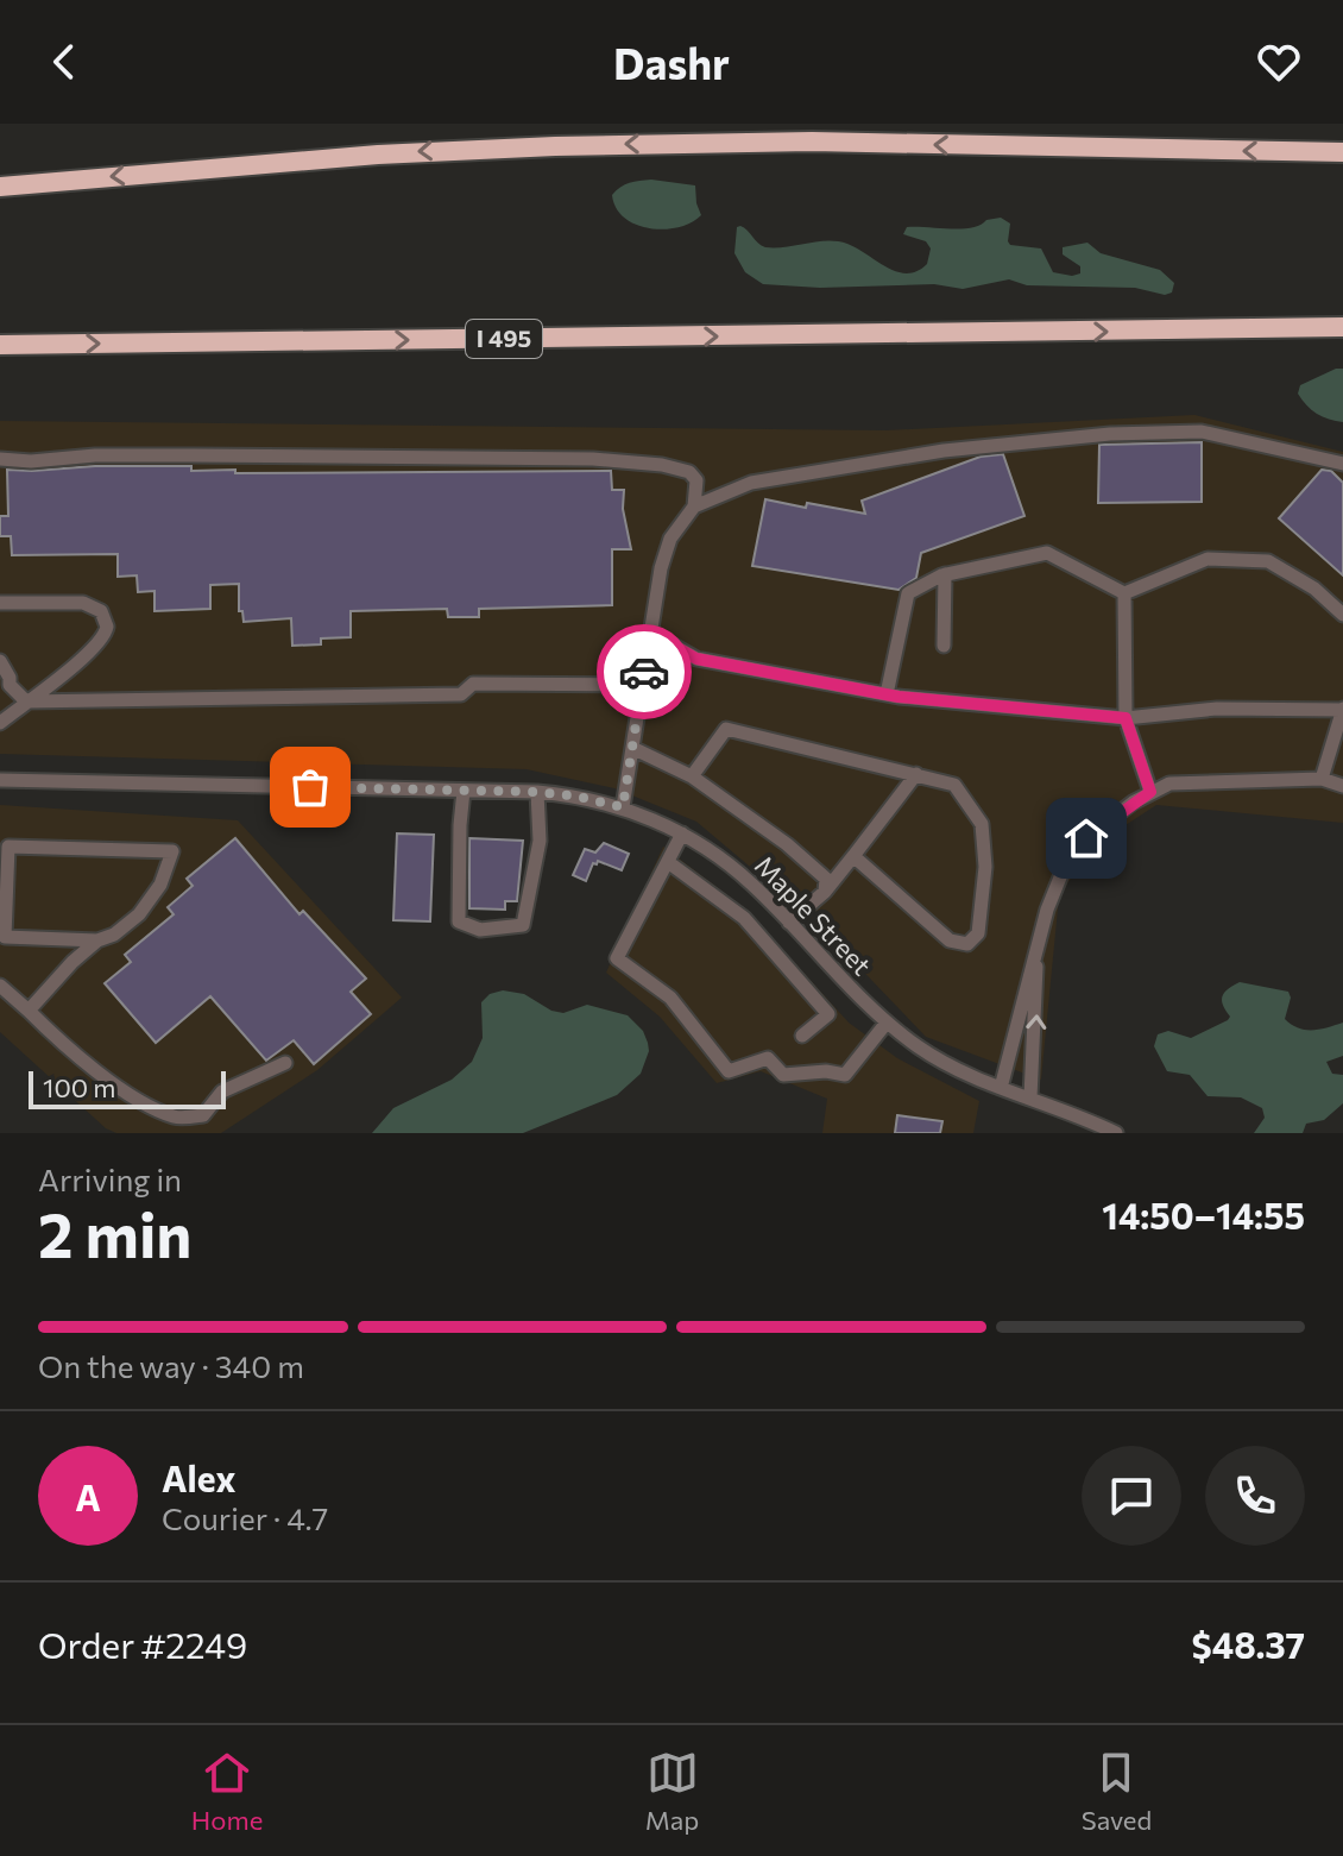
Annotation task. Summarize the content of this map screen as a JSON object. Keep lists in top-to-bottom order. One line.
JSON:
{"streets":{"highway":["I 495"],"street":["Maple Street"]},"scale_bar":"100 m","page":{"header":"Dashr","scale":"100 m","heading":["2 min","Arriving in","14:50–14:55"],"panel":["Alex","Courier · 4.7","Order #2249","$48.37"],"bar":"On the way · 340 m","round":"A","tabs":["Home","Map","Saved"]}}
